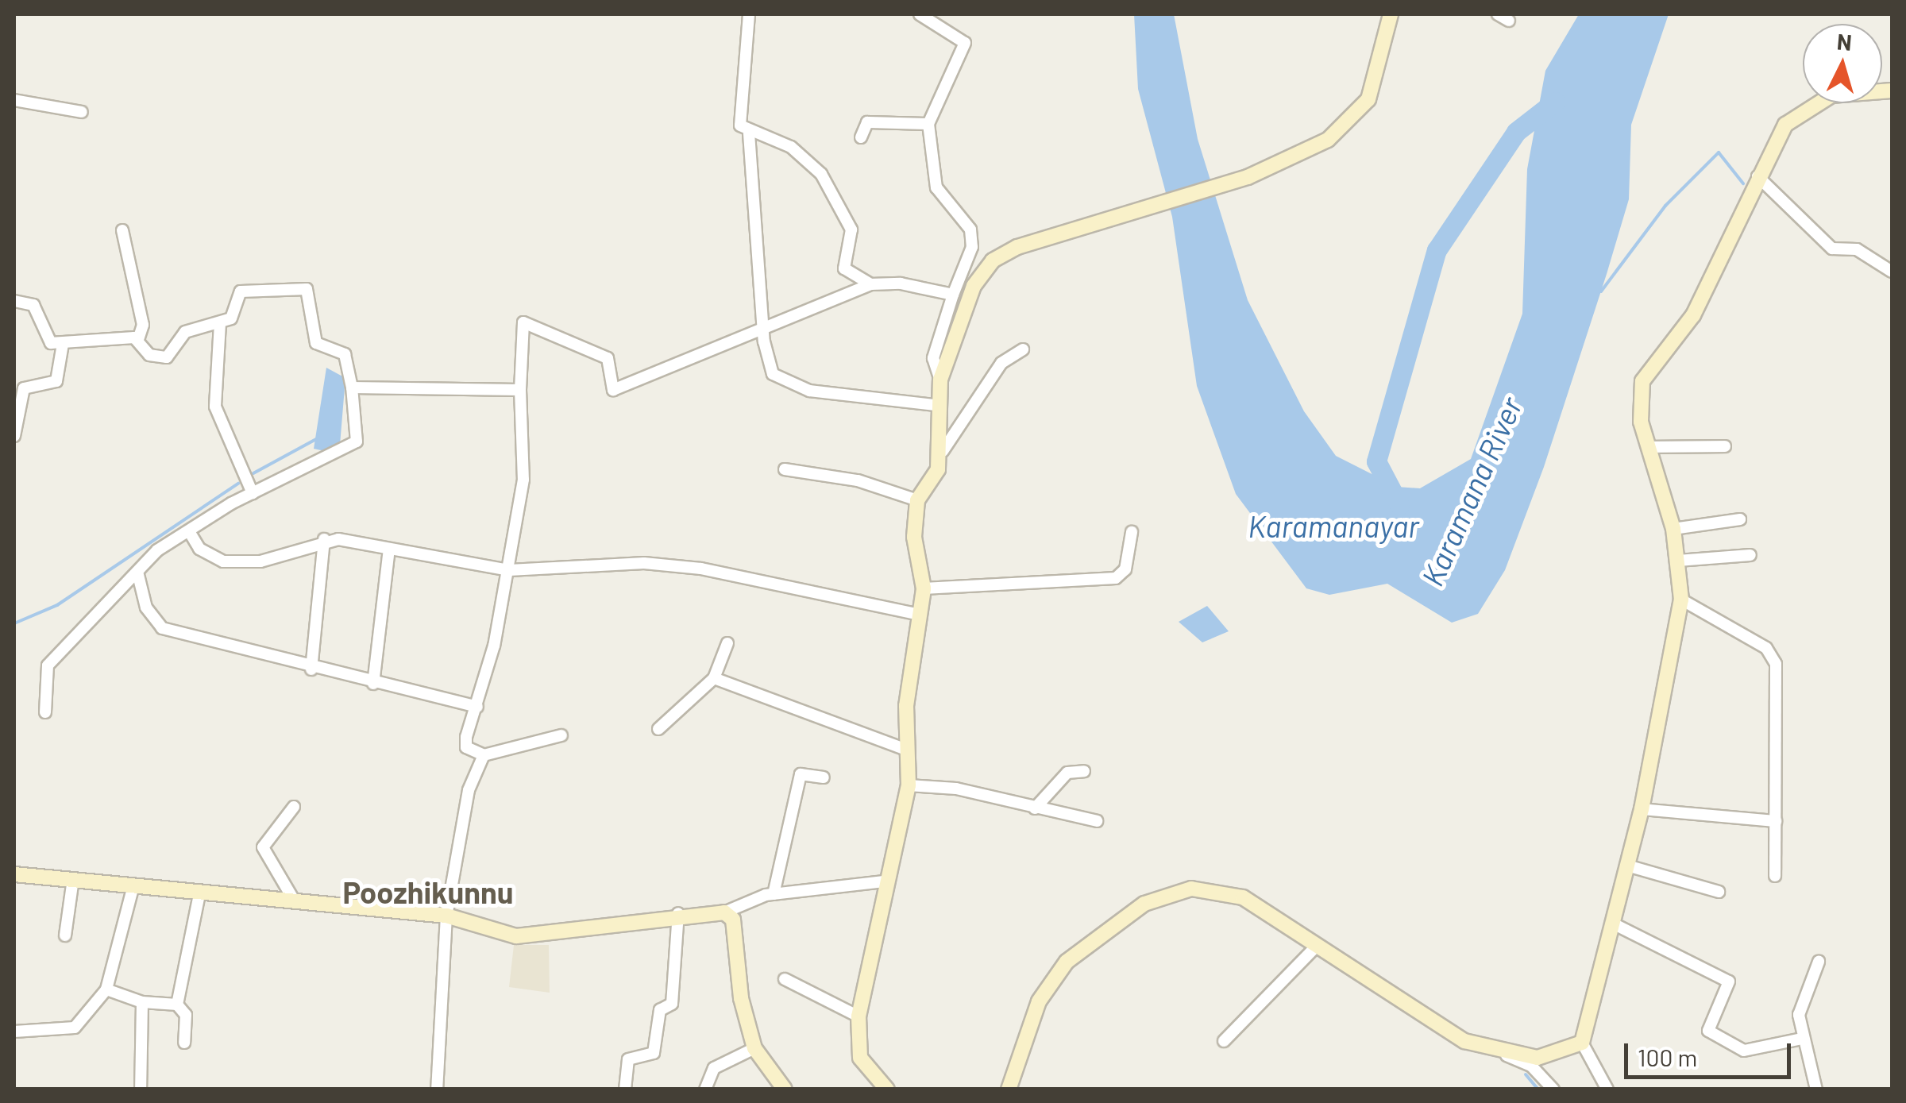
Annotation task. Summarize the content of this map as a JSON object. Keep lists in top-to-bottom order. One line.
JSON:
{"districts":["Poozhikunnu"],"water":["Karamana River","Karamanayar"],"scale_bar":"100 m","north":"top"}
